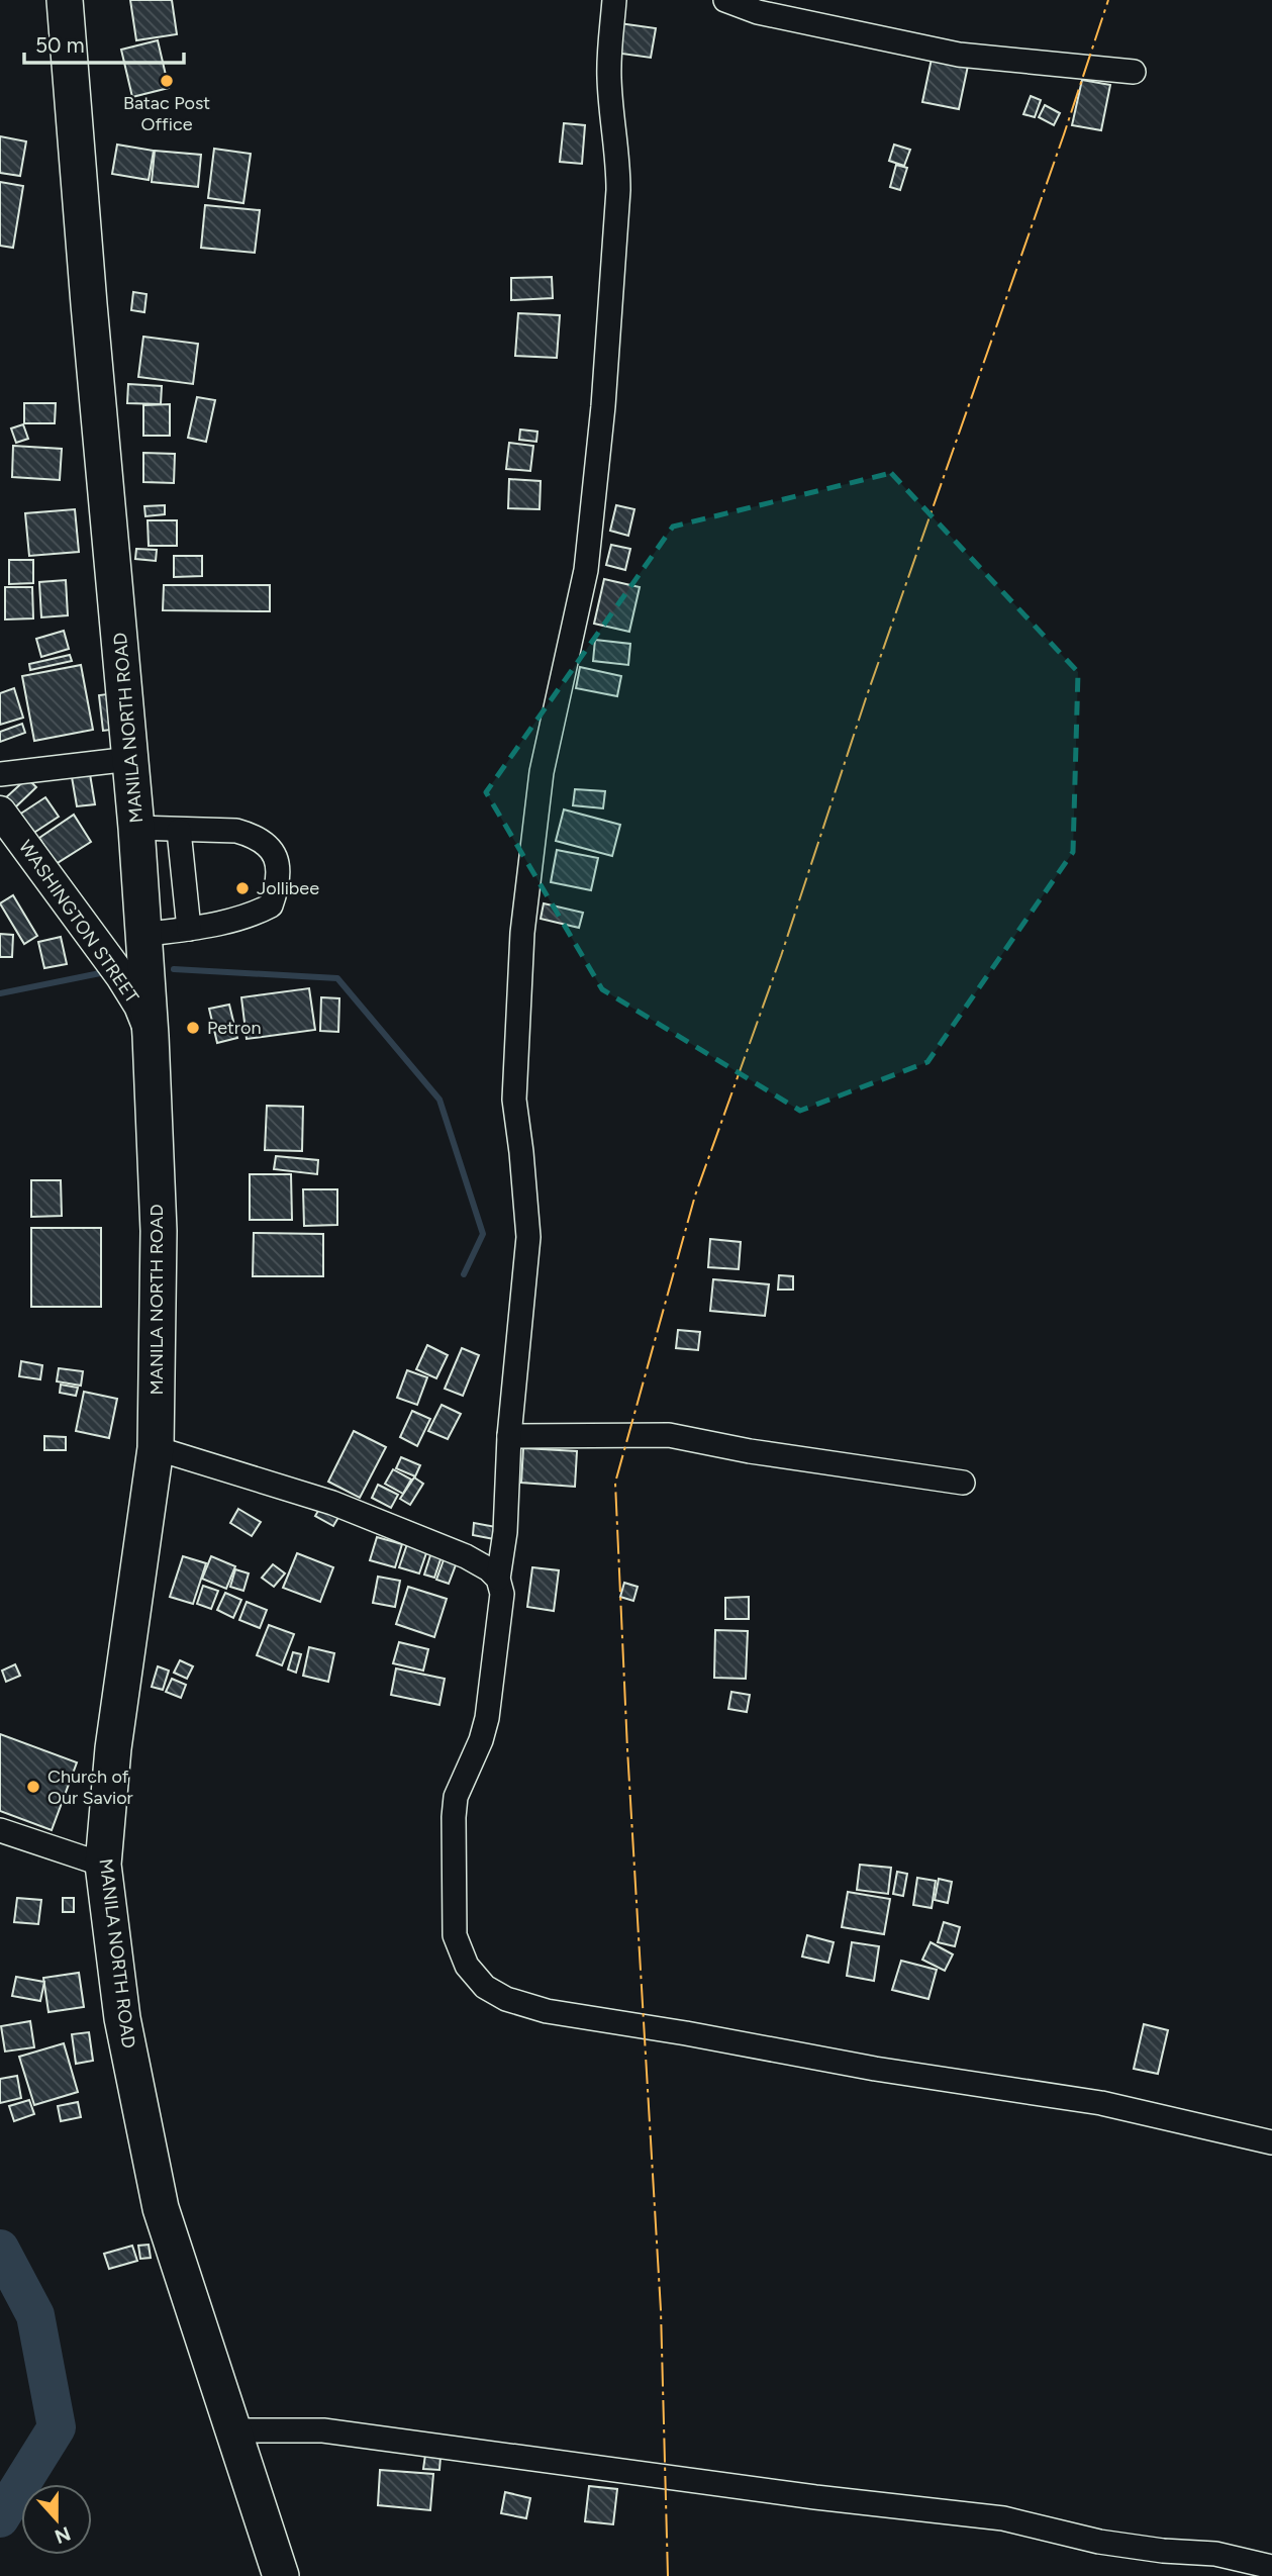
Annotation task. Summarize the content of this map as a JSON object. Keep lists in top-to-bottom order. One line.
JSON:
{"streets":{"highway":["MANILA NORTH ROAD"],"main road":["WASHINGTON STREET"]},"crossings":[["MANILA NORTH ROAD","WASHINGTON STREET"]],"places":["Batac Post Office","Jollibee","Petron","Church of Our Savior"],"scale_bar":"50 m","north":"bottom"}
